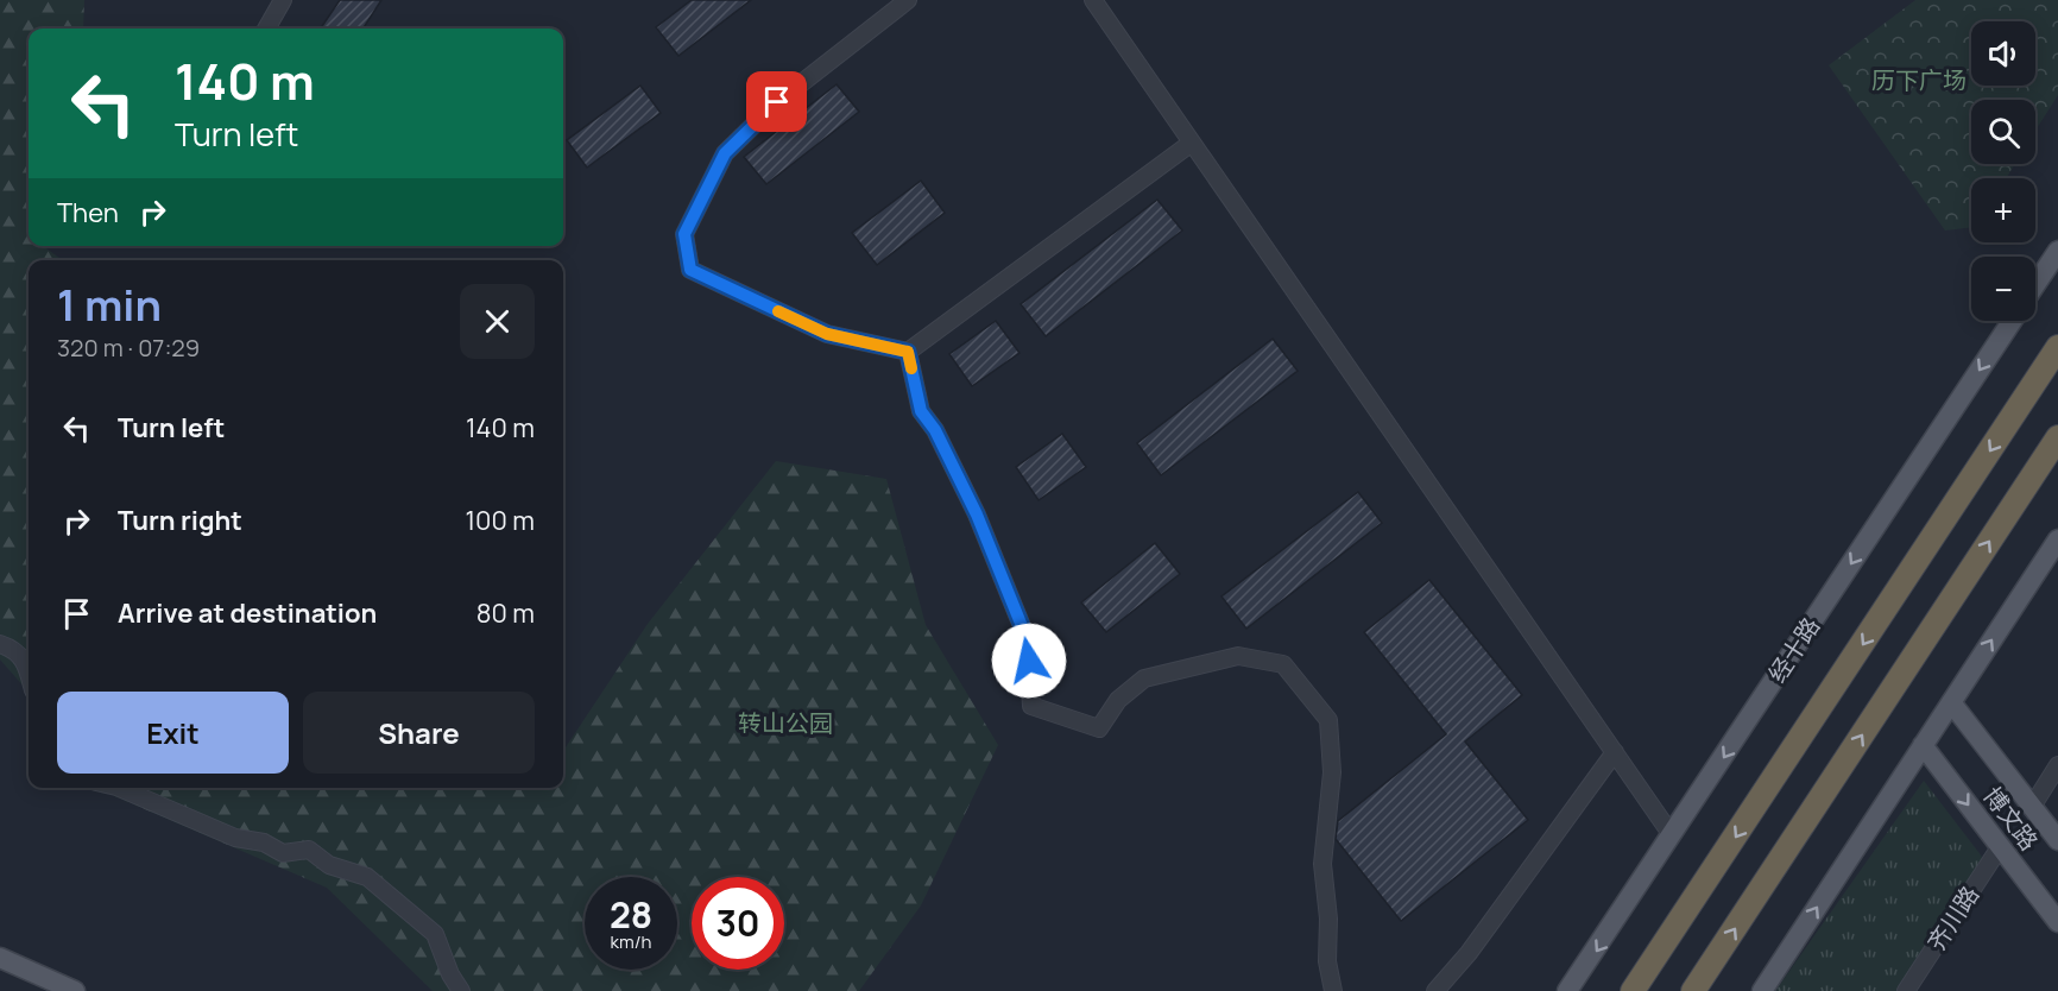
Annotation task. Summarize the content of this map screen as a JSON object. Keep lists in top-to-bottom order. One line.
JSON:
{"streets":{"main road":["经十路","博文路"],"street":["齐川路"]},"crossings":[["博文路","齐川路"]],"parks":["历下广场","转山公园"],"page":{"map_buttons":["+","−"],"turn":["140 m","Turn left"],"then":"Then","heading":["1 min","320 m · 07:29"],"list":[{"name":"Turn left","value":"140 m"},{"name":"Turn right","value":"100 m"},{"name":"Arrive at destination","value":"80 m"}],"buttons":["Exit","Share"],"speed":"28 km/h","limit":"30"}}
